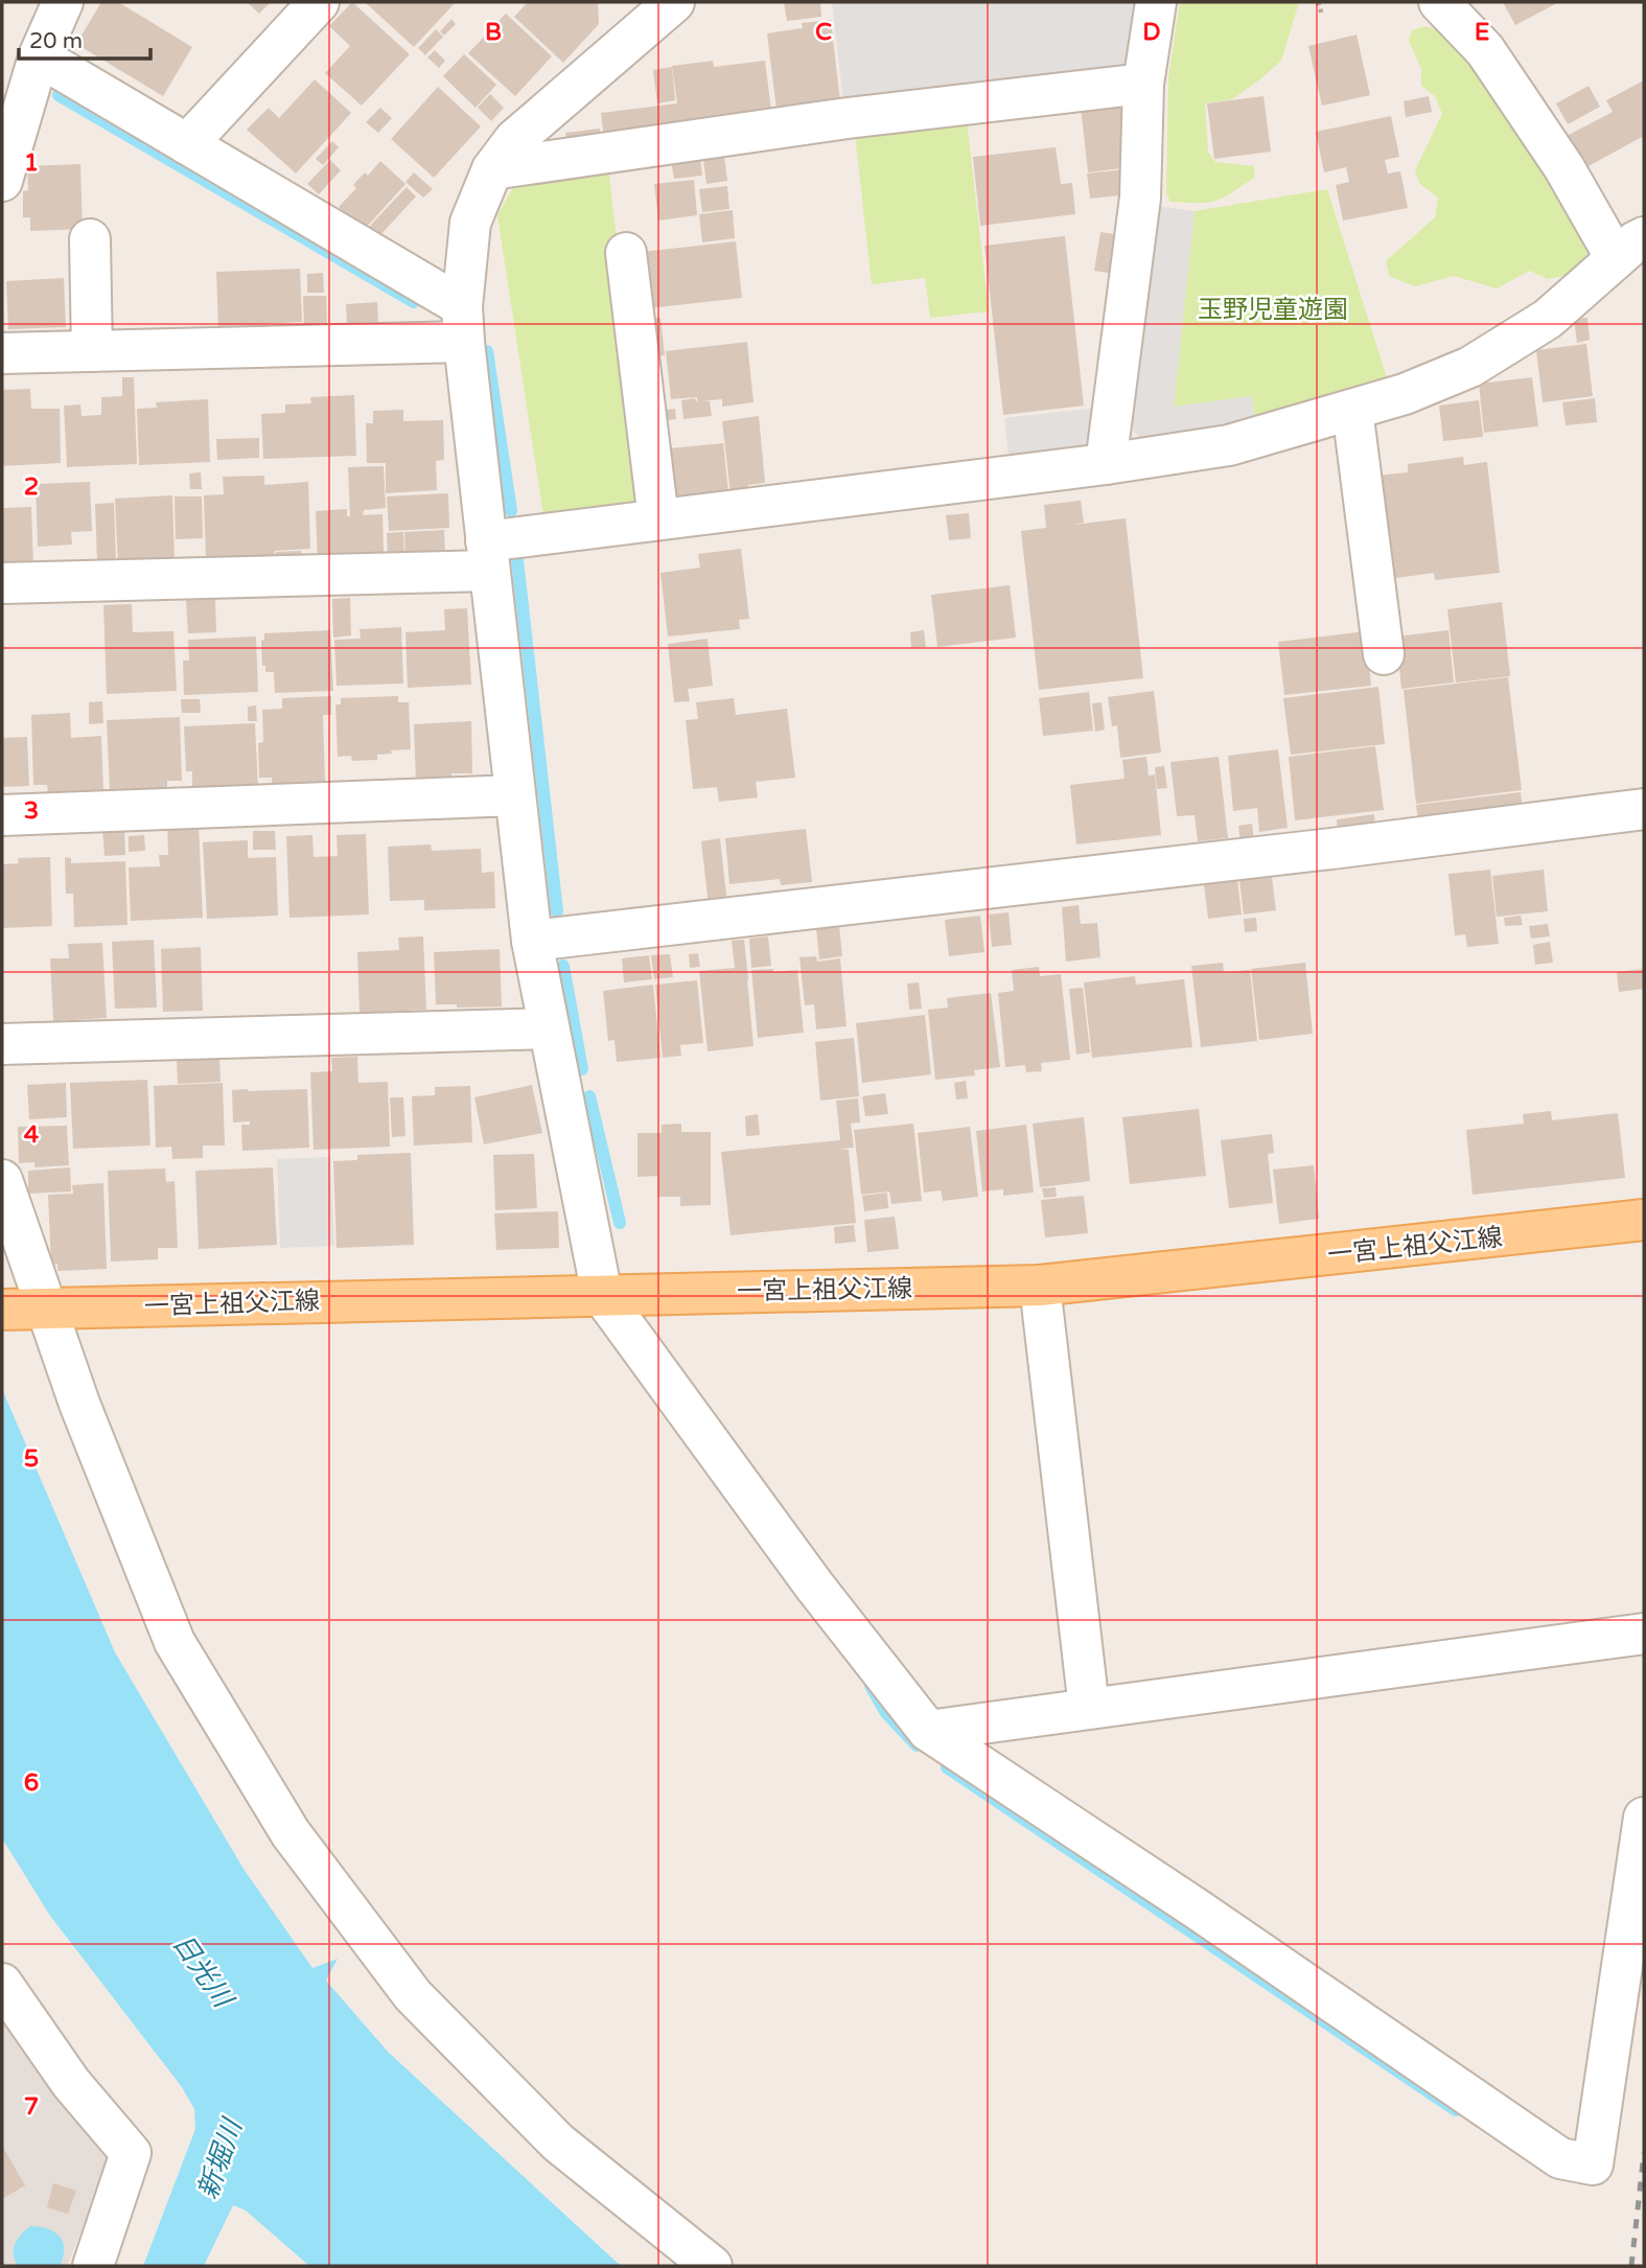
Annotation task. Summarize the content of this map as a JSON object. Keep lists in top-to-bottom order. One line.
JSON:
{"streets":{"main road":["一宮上祖父江線"]},"water":["日光川","新堀川"],"parks":["玉野児童遊園"],"scale_bar":"20 m","grid":{"columns":["B","C","D","E"],"rows":["1","2","3","4","5","6","7"]}}
